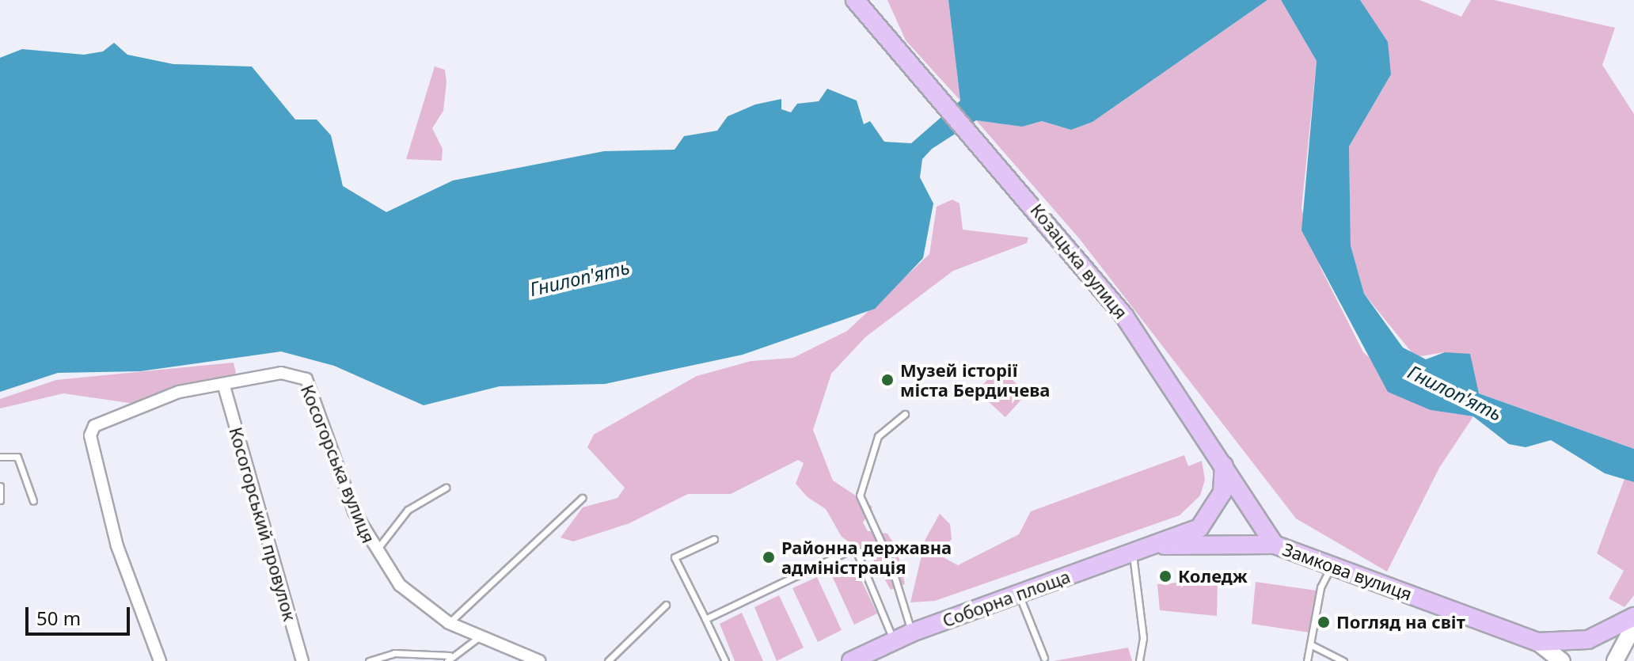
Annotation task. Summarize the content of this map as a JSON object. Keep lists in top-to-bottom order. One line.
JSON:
{"streets":{"main road":["Козацька вулиця","Замкова вулиця","Соборна площа"],"street":["Косогорська вулиця","Косогорський провулок"]},"crossings":[["Козацька вулиця","Замкова вулиця"],["Козацька вулиця","Соборна площа"],["Косогорська вулиця","Косогорський провулок"],["Замкова вулиця","Соборна площа"]],"water":["Гнилоп'ять"],"places":["Музей історії міста Бердичева","Районна державна адміністрація","Коледж","Погляд на світ"],"scale_bar":"50 m"}
